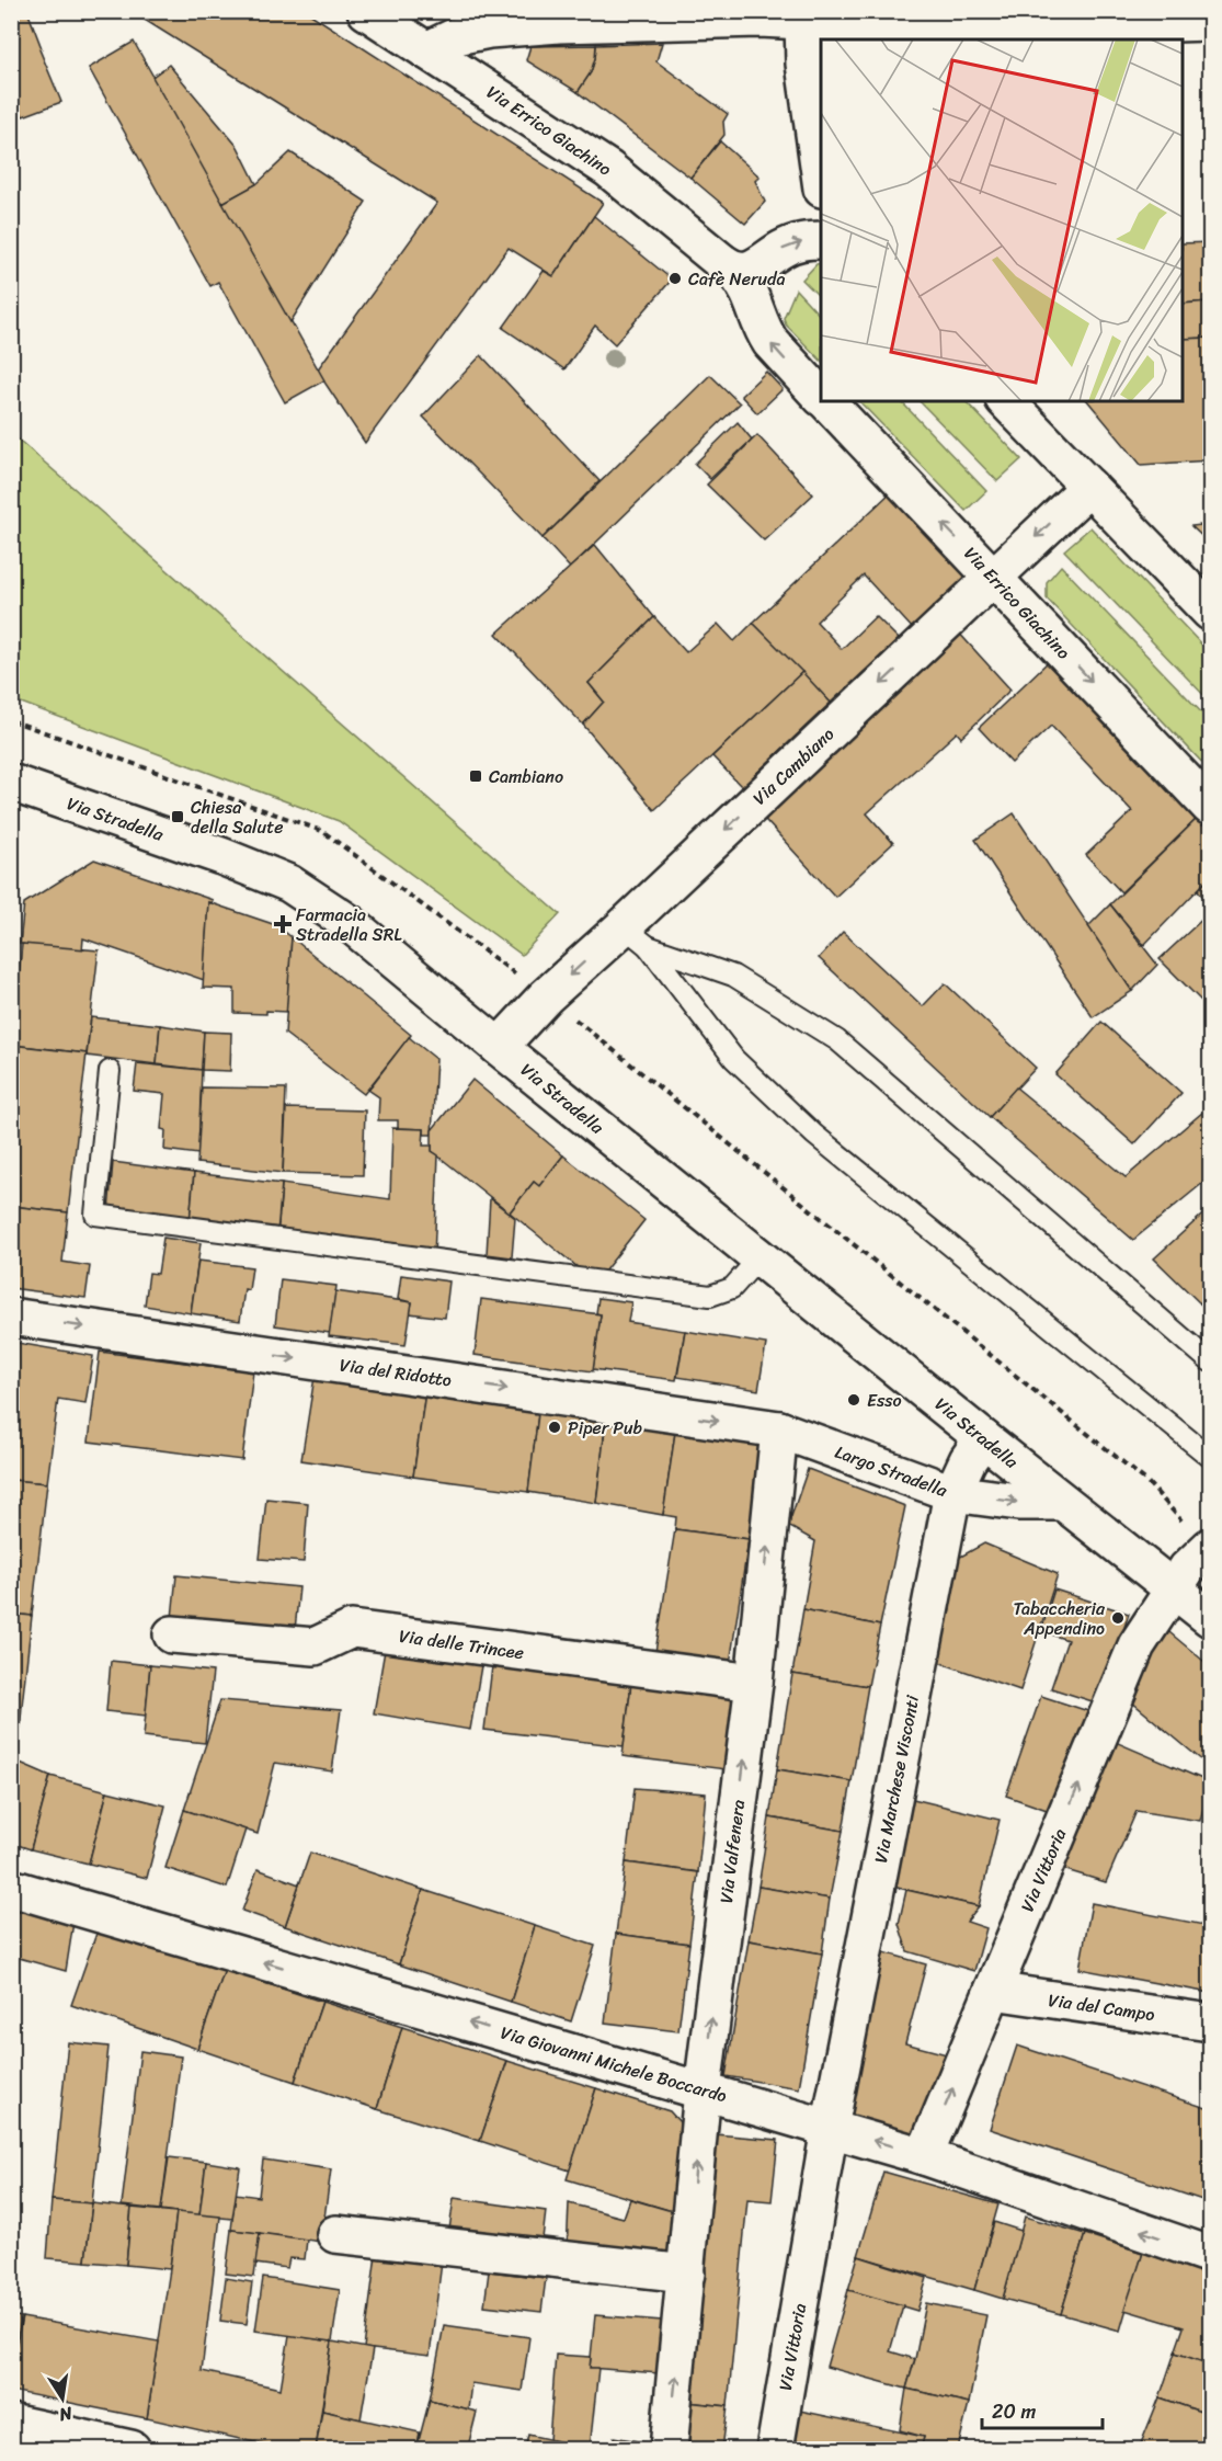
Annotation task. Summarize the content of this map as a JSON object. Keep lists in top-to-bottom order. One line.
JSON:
{"streets":{"street":["Via Errico Giachino","Via Cambiano","Via Stradella","Via del Ridotto","Largo Stradella","Via delle Trincee","Via Marchese Visconti","Via Valfenera","Via Vittoria","Via del Campo","Via Giovanni Michele Boccardo"]},"crossings":[["Via Errico Giachino","Via Cambiano"],["Via Cambiano","Via Stradella"],["Via Stradella","Largo Stradella"],["Via Stradella","Via Marchese Visconti"],["Via del Ridotto","Largo Stradella"],["Via del Ridotto","Via Valfenera"],["Largo Stradella","Via Marchese Visconti"],["Largo Stradella","Via Valfenera"],["Via delle Trincee","Via Valfenera"],["Via Marchese Visconti","Via Vittoria"],["Via Marchese Visconti","Via Giovanni Michele Boccardo"],["Via Valfenera","Via Giovanni Michele Boccardo"],["Via Vittoria","Via del Campo"],["Via Vittoria","Via Giovanni Michele Boccardo"]],"one_way":["Via Cambiano","Via del Ridotto","Largo Stradella","Via Valfenera","Via Vittoria","Via Giovanni Michele Boccardo"],"places":{"other":["Cafè Neruda","Esso","Piper Pub","Tabaccheria Appendino"],"transit":["Cambiano","Chiesa della Salute"],"health":["Farmacia Stradella SRL"]},"scale_bar":"20 m","north":"bottom"}
